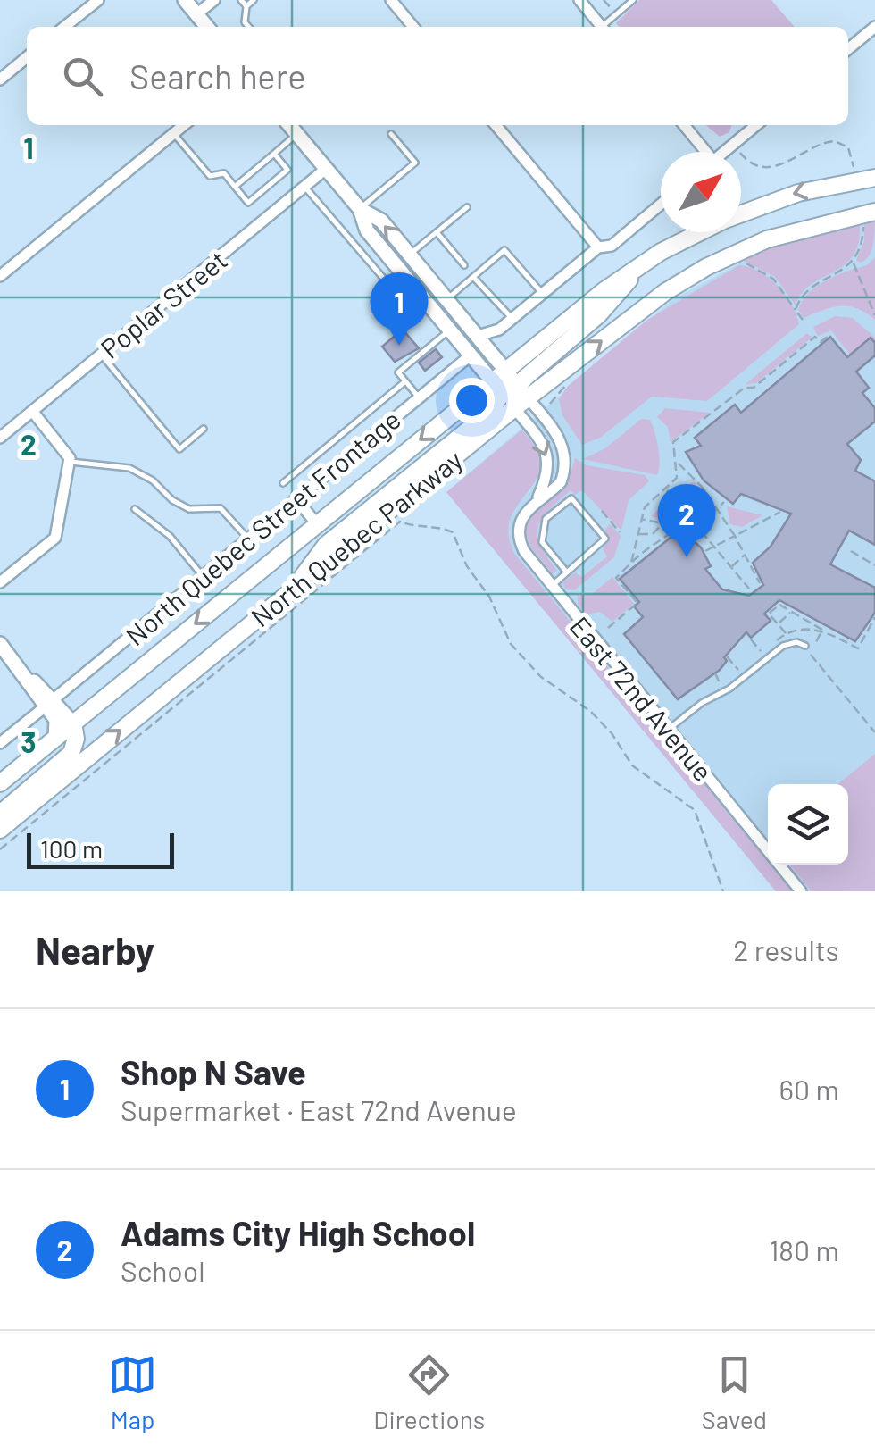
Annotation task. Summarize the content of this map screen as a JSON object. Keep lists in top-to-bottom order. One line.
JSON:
{"streets":{"main road":["North Quebec Parkway","East 72nd Avenue"],"street":["Poplar Street","North Quebec Street Frontage"]},"crossings":[["Poplar Street","East 72nd Avenue"],["North Quebec Street Frontage","East 72nd Avenue"],["North Quebec Parkway","East 72nd Avenue"]],"scale_bar":"100 m","north":"top right","page":{"search":"Search here","pins":["1","2"],"scale":"100 m","heading":["Nearby","2 results"],"list":[{"mark":"1","name":"Shop N Save","note":"Supermarket · East 72nd Avenue","value":"60 m"},{"mark":"2","name":"Adams City High School","note":"School","value":"180 m"}],"nav":["Map","Directions","Saved"]},"grid":{"rows":["1","2","3"]}}
